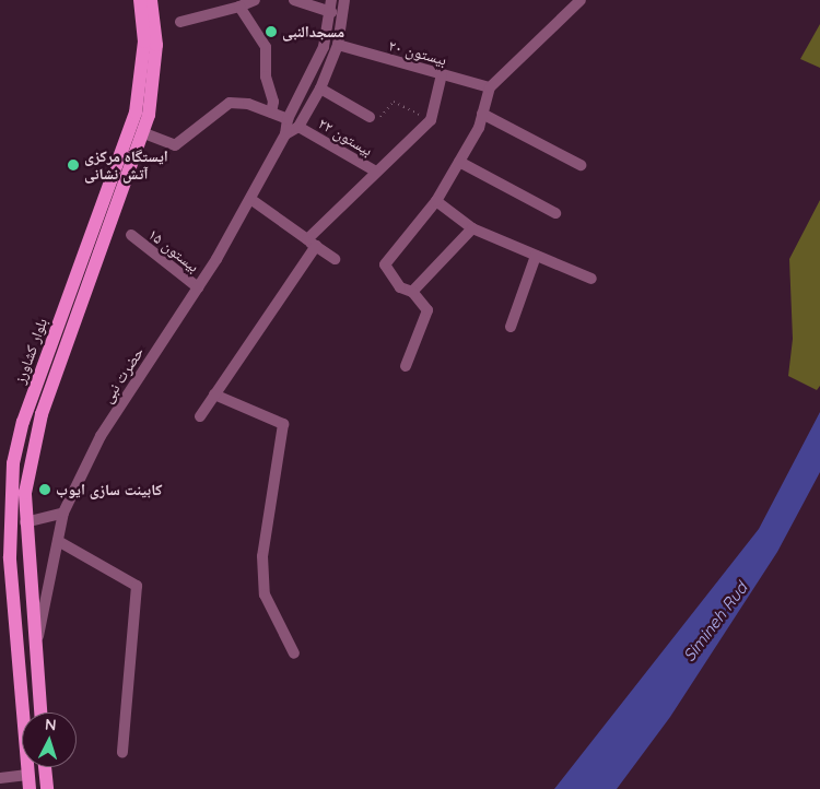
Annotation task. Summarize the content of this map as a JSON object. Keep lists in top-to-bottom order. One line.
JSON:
{"streets":{"main road":["بلوار کشاورز"],"street":["بیستون ۲۰","بیستون ۲۲","بیستون ۱۵","حضرت نبی"]},"crossings":[["بیستون ۱۵","حضرت نبی"]],"water":["Simineh Rud"],"places":["مسجدالنبی","ایستگاه مرکزی آتش نشانی","کابینت سازی ایوب"],"north":"top"}
